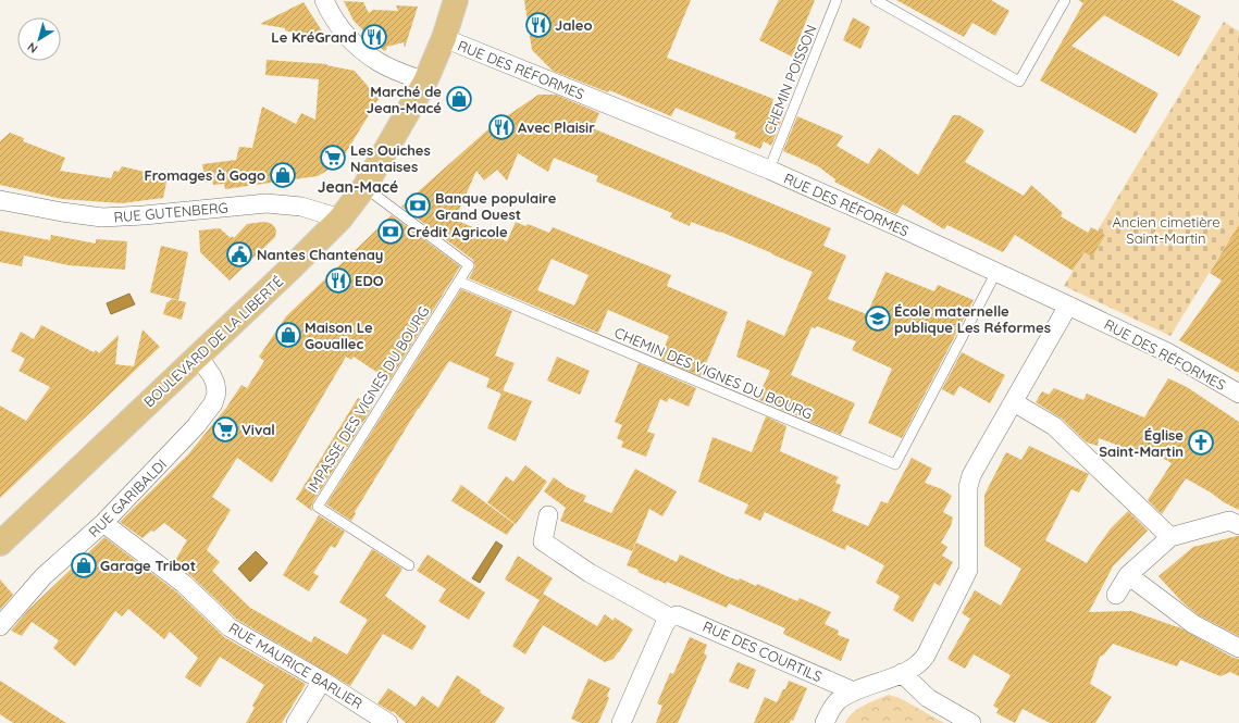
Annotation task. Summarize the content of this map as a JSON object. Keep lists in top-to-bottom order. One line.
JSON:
{"streets":{"main road":["BOULEVARD DE LA LIBERTÉ"],"street":["RUE DES RÉFORMES","RUE GUTENBERG","RUE GARIBALDI","RUE DES COURTILS","RUE MAURICE BARLIER"],"lane":["CHEMIN POISSON","CHEMIN DES VIGNES DU BOURG","IMPASSE DES VIGNES DU BOURG"]},"crossings":[["RUE DES RÉFORMES","CHEMIN POISSON"],["RUE DES RÉFORMES","BOULEVARD DE LA LIBERTÉ"],["RUE DES RÉFORMES","CHEMIN DES VIGNES DU BOURG"],["RUE GUTENBERG","BOULEVARD DE LA LIBERTÉ"],["BOULEVARD DE LA LIBERTÉ","RUE GARIBALDI"],["CHEMIN DES VIGNES DU BOURG","IMPASSE DES VIGNES DU BOURG"],["RUE GARIBALDI","RUE MAURICE BARLIER"]],"districts":["Jean-Macé"],"parks":["Ancien cimetière Saint-Martin"],"places":{"restaurant":["Jaleo","Le KréGrand","Avec Plaisir","EDO"],"shop":["Marché de Jean-Macé","Fromages à Gogo","Maison Le Gouallec","Garage Tribot"],"supermarket":["Les Ouiches Nantaises","Vival"],"bank":["Banque populaire Grand Ouest","Crédit Agricole"],"public building":["Nantes Chantenay"],"school or university":["École maternelle publique Les Réformes"],"church":["Église Saint-Martin"]},"north":"bottom left"}
